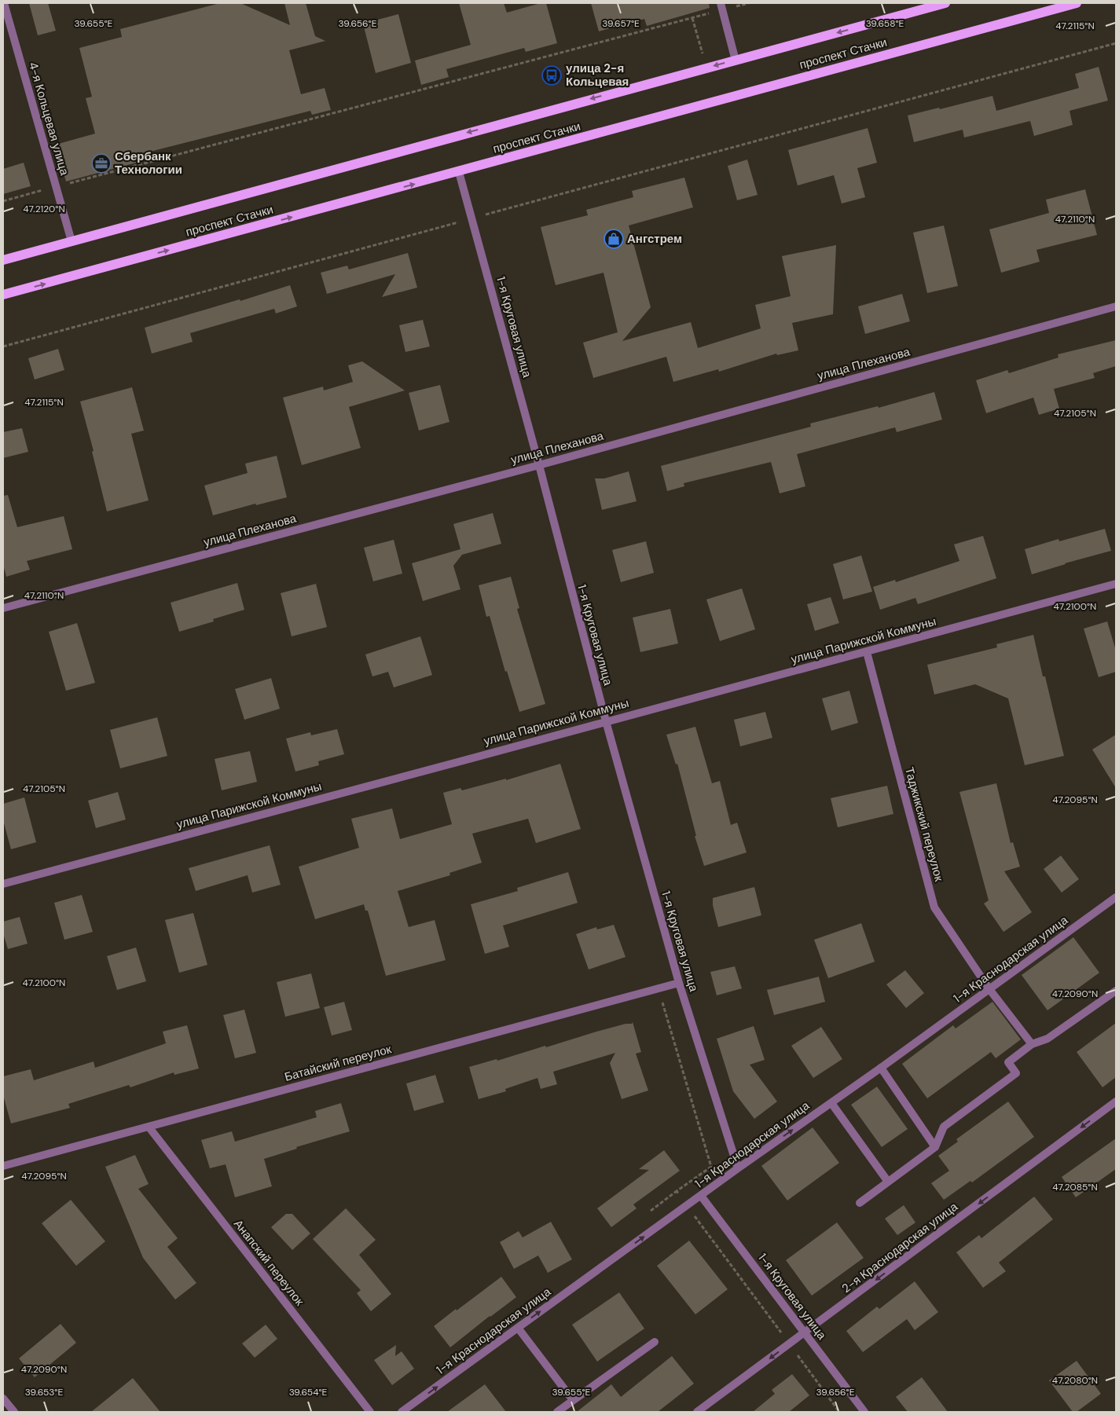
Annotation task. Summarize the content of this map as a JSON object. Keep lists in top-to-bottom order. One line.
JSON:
{"streets":{"main road":["проспект Стачки"],"street":["4-я Кольцевая улица","1-я Круговая улица","улица Плеханова","улица Парижской Коммуны","Таджикский переулок","1-я Краснодарская улица","Батайский переулок","2-я Краснодарская улица","Анапский переулок"]},"crossings":[["проспект Стачки","4-я Кольцевая улица"],["проспект Стачки","1-я Круговая улица"],["1-я Круговая улица","улица Плеханова"],["1-я Круговая улица","улица Парижской Коммуны"],["1-я Круговая улица","1-я Краснодарская улица"],["1-я Круговая улица","Батайский переулок"],["1-я Круговая улица","2-я Краснодарская улица"],["улица Парижской Коммуны","Таджикский переулок"],["Таджикский переулок","1-я Краснодарская улица"],["Батайский переулок","Анапский переулок"]],"one_way":["1-я Краснодарская улица","2-я Краснодарская улица"],"places":{"bus stop":["улица 2-я Кольцевая"],"office":["Сбербанк Технологии"],"shop":["Ангстрем"]},"coordinates":["39.655°E","39.656°E","39.657°E","39.658°E","47.2115°N","47.2120°N","47.2110°N","47.2105°N","47.2100°N","47.2095°N","47.2090°N","47.2085°N","47.2080°N","39.653°E","39.654°E"]}
